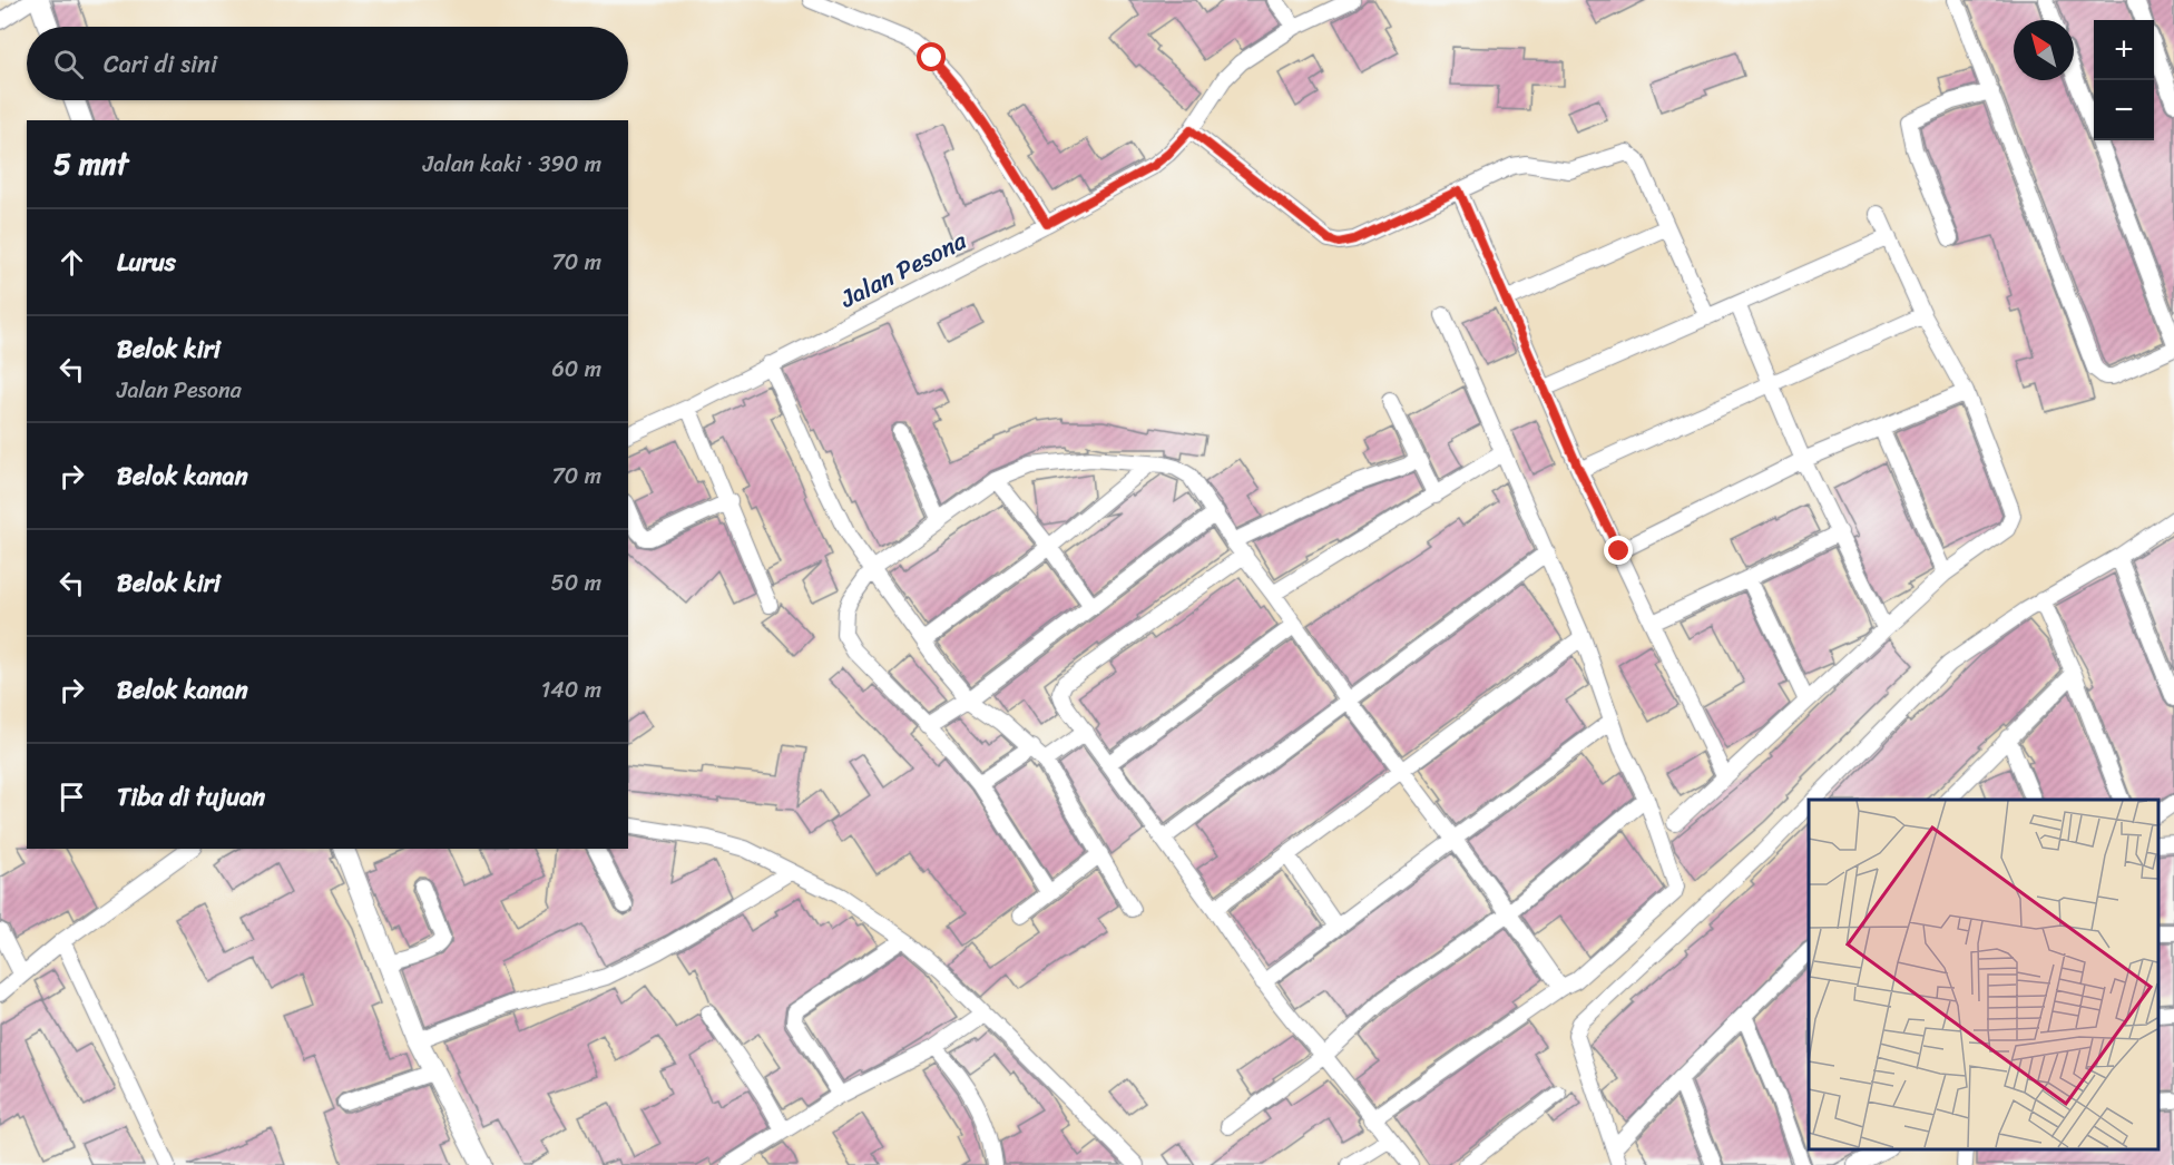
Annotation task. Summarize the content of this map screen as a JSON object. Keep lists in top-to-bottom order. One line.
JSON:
{"streets":{"street":["Jalan Pesona"]},"north":"top left","page":{"map_buttons":["+","−"],"search":"Cari di sini","heading":["5 mnt","Jalan kaki · 390 m"],"list":[["Lurus","70 m"],["Belok kiri","Jalan Pesona","60 m"],["Belok kanan","70 m"],["Belok kiri","50 m"],["Belok kanan","140 m"],"Tiba di tujuan"]}}
